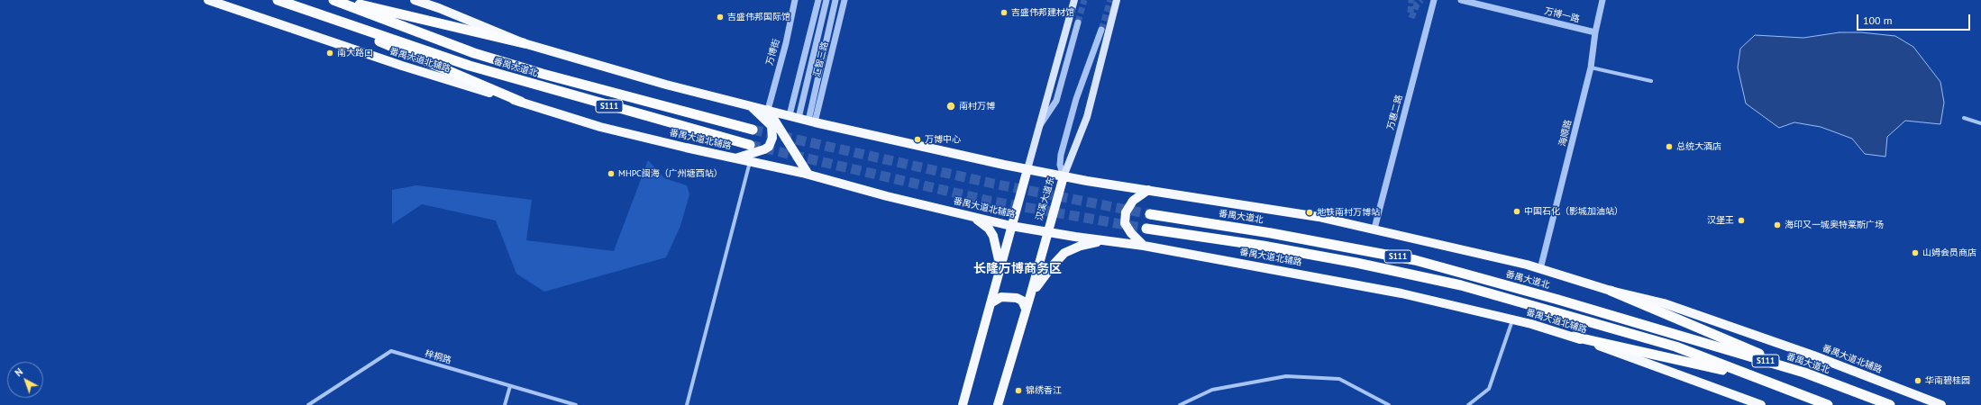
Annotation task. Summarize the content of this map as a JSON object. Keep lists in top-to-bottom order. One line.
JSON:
{"streets":{"highway":["番禺大道北","S111"],"main road":["番禺大道北辅路","汉溪大道东"],"street":["万博一路","万博街","汇智三路","万惠二路","海顺路","梓桐路"]},"crossings":[["万博一路","海顺路"],["万博街","番禺大道北辅路"],["汇智三路","番禺大道北辅路"],["番禺大道北辅路","万惠二路"],["番禺大道北辅路","海顺路"],["番禺大道北辅路","汉溪大道东"]],"districts":["长隆万博商务区"],"places":["吉盛伟邦建材馆","吉盛伟邦国际馆","南大路口","南村万博","万博中心","总统大酒店","MHPC闽海（广州塘西站）","中国石化（影城加油站）","地铁南村万博站","汉堡王","海印又一城奥特莱斯广场","山姆会员商店","华南碧桂园","锦绣香江"],"scale_bar":"100 m","north":"top left"}
